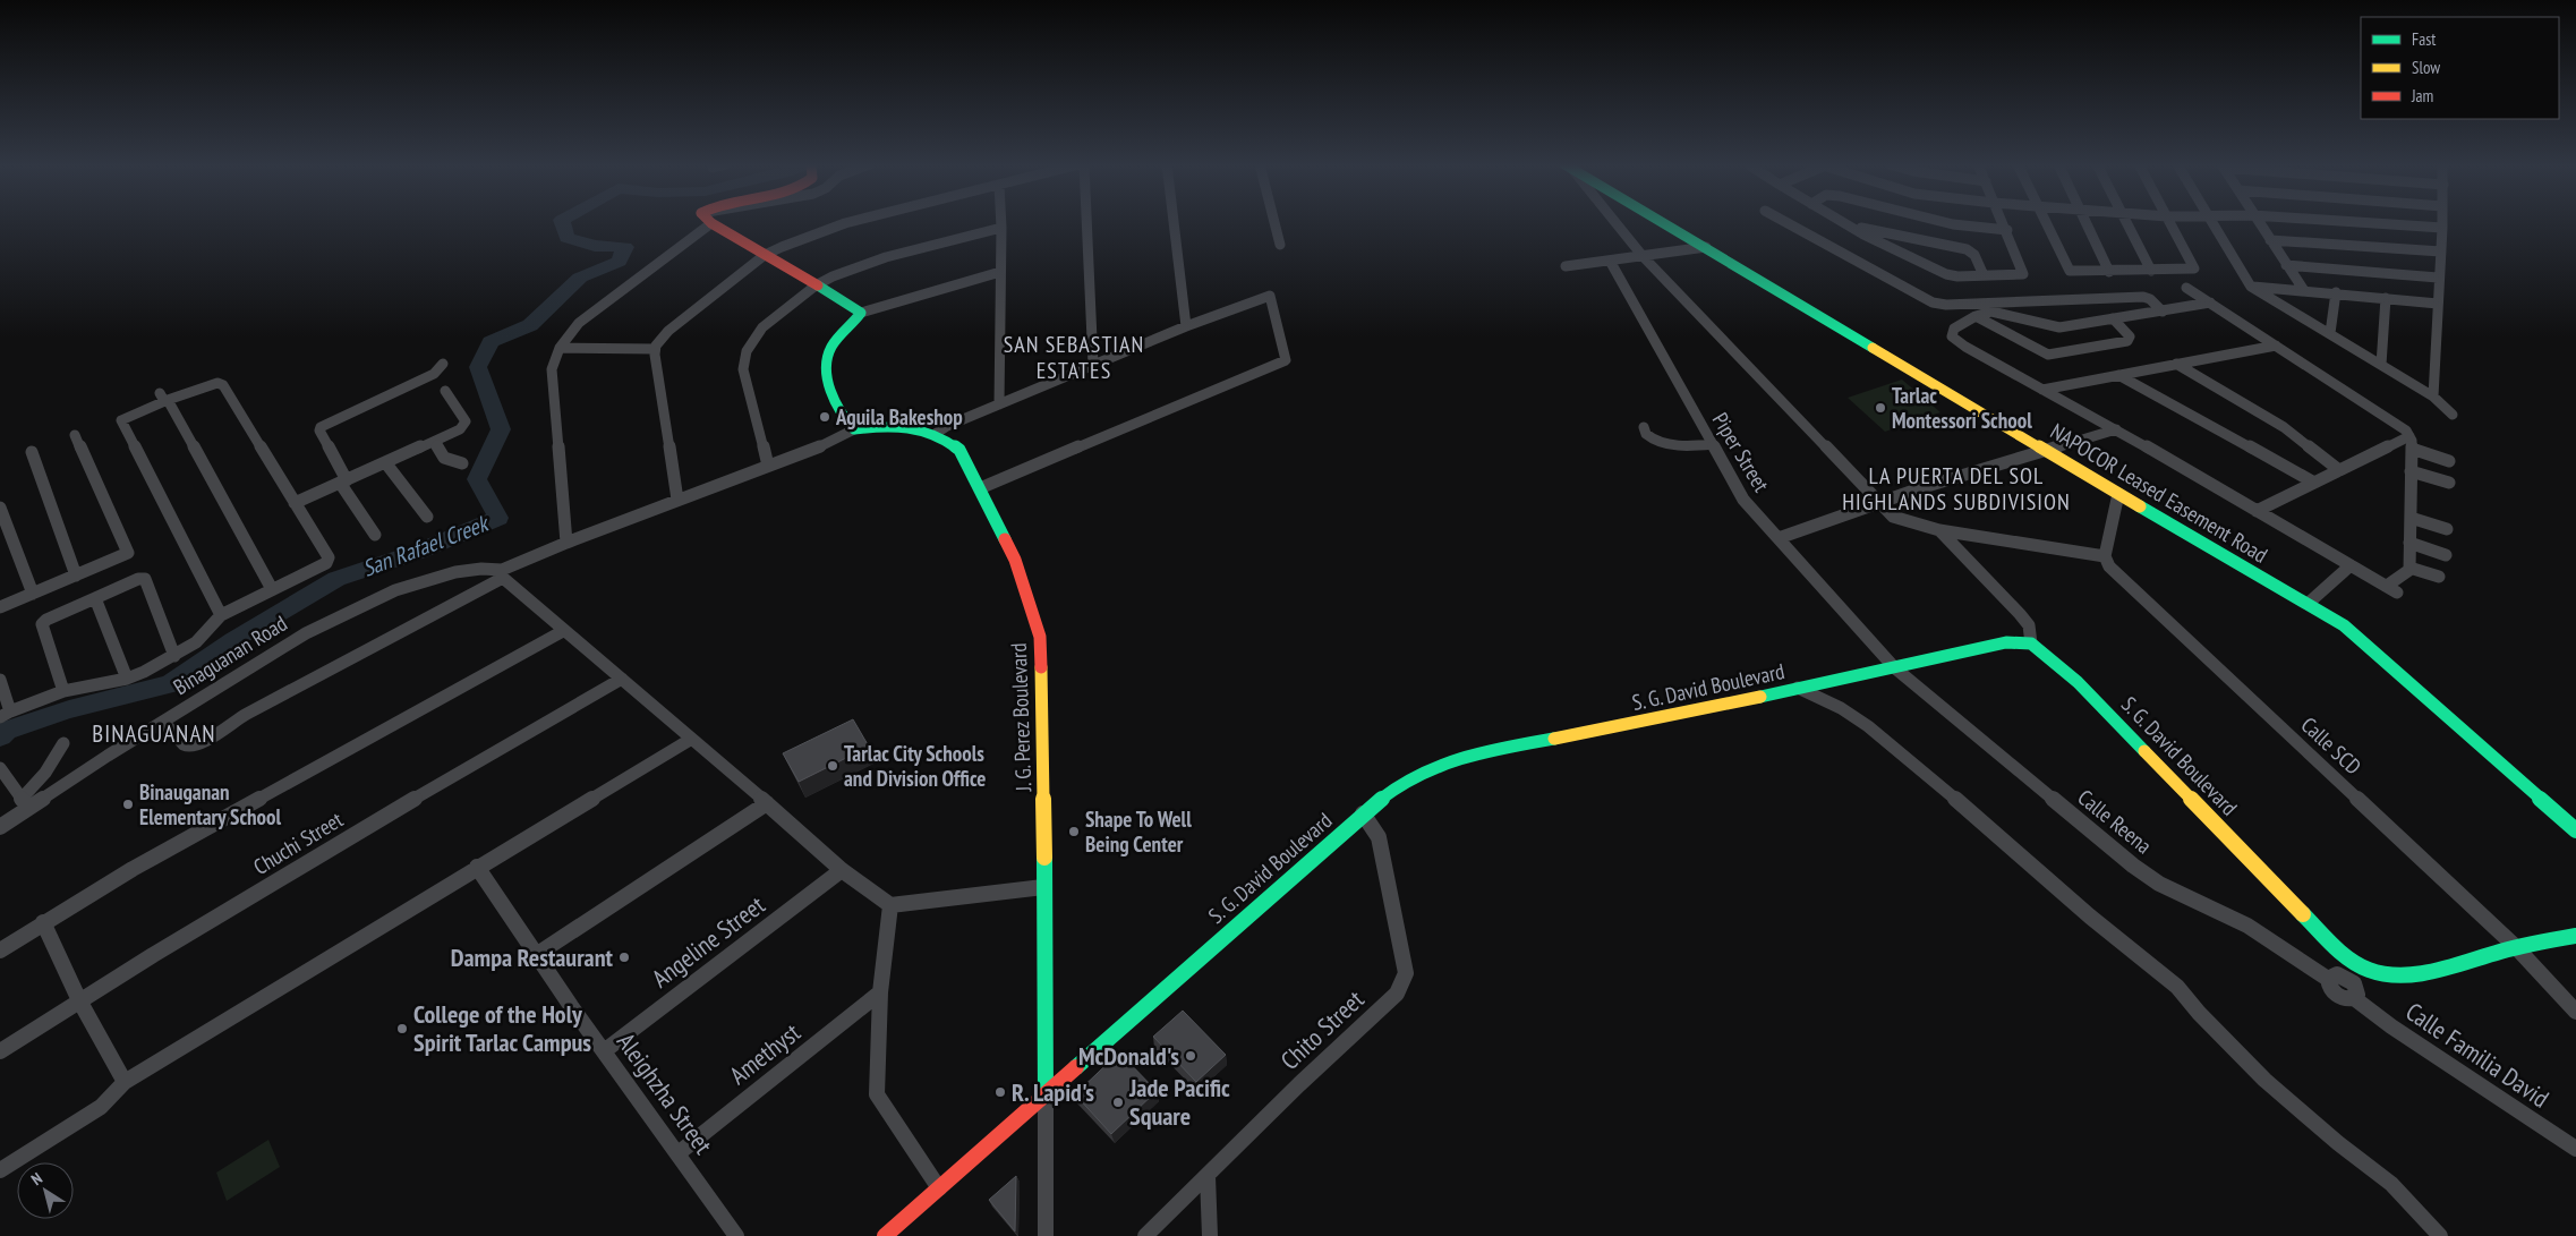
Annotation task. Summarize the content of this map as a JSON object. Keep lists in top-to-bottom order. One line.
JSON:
{"streets":{"street":["Piper Street","NAPOCOR Leased Easement Road","Binaguanan Road","S. G. David Boulevard","J. G. Perez Boulevard","Calle SCD","Calle Reena","Chuchi Street","Angeline Street","Chito Street","Amethyst","Calle Familia David","Aleighzha Street"]},"crossings":[["Piper Street","S. G. David Boulevard"],["Piper Street","Calle Reena"],["S. G. David Boulevard","J. G. Perez Boulevard"],["S. G. David Boulevard","Calle SCD"],["S. G. David Boulevard","Calle Reena"],["S. G. David Boulevard","Chito Street"],["Calle Reena","Calle Familia David"],["Angeline Street","Aleighzha Street"],["Amethyst","Aleighzha Street"]],"districts":["SAN SEBASTIAN ESTATES","LA PUERTA DEL SOL HIGHLANDS SUBDIVISION","BINAGUANAN"],"water":["San Rafael Creek"],"places":["Tarlac Montessori School","Aguila Bakeshop","Tarlac City Schools and Division Office","Binauganan Elementary School","Shape To Well Being Center","Dampa Restaurant","College of the Holy Spirit Tarlac Campus","McDonald's","R. Lapid's","Jade Pacific Square"],"legend":["Fast","Slow","Jam"],"north":"top left"}
